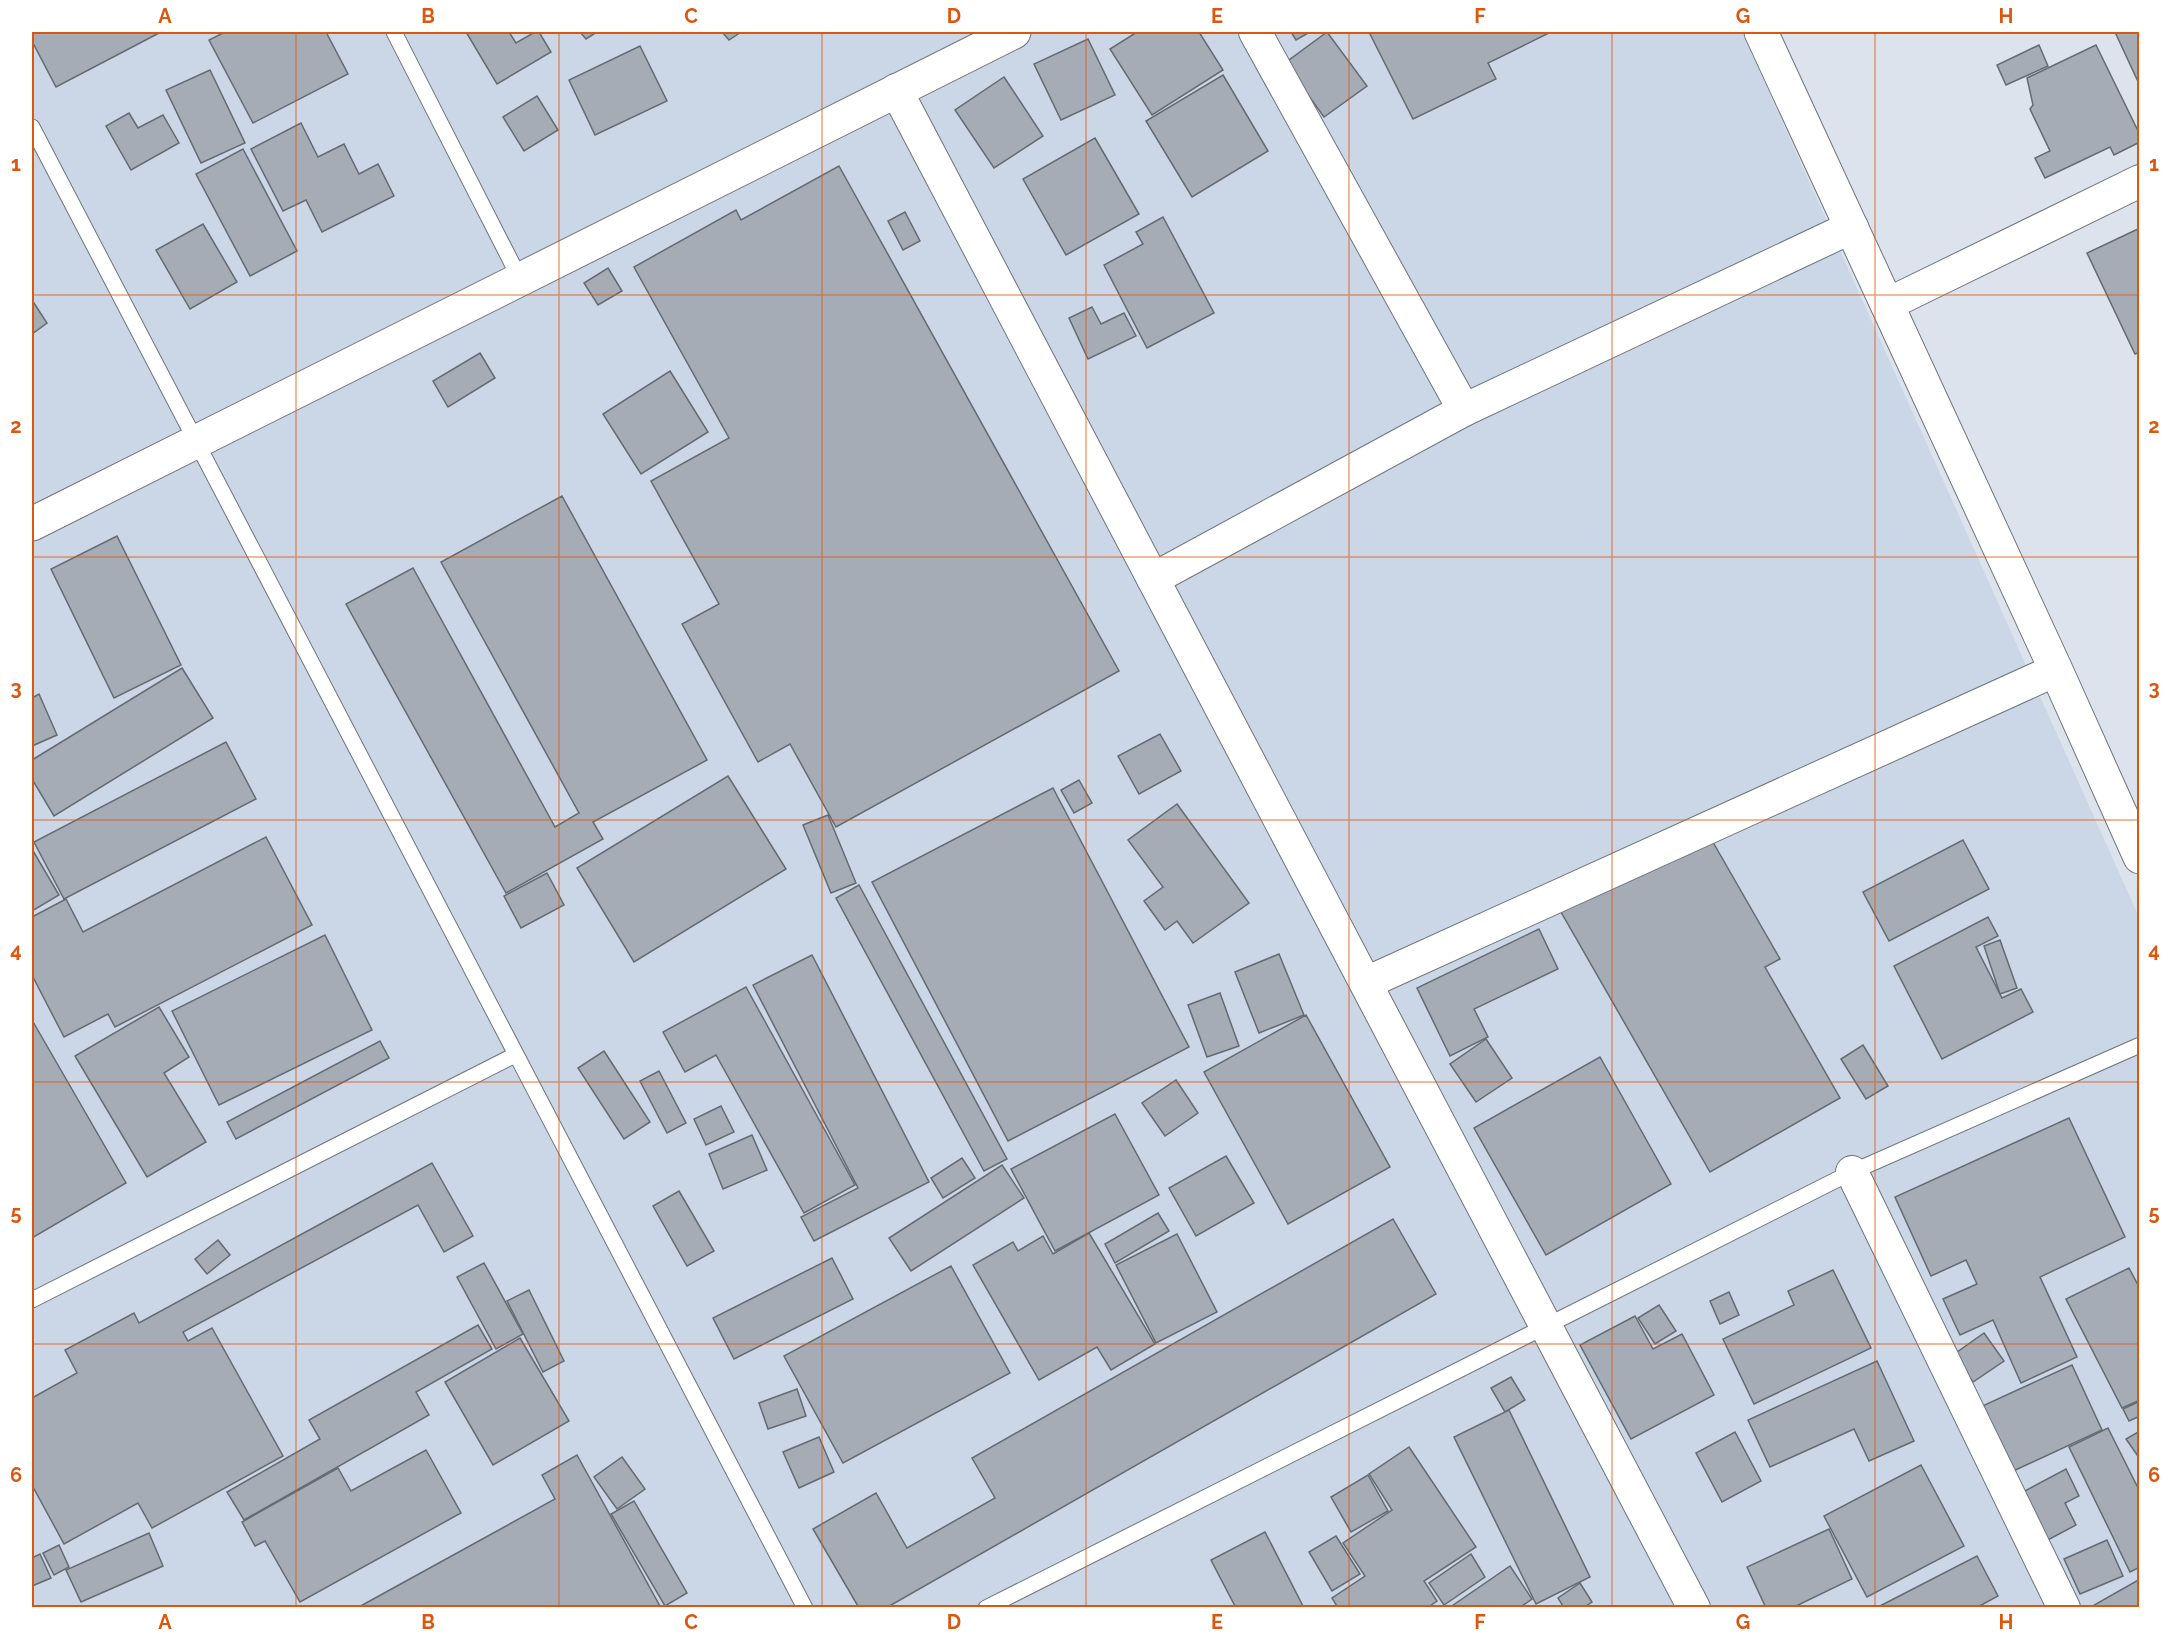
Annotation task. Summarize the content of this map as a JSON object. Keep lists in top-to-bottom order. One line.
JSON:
{"grid":{"columns":["A","B","C","D","E","F","G","H"],"rows":["1","2","3","4","5","6"]}}
